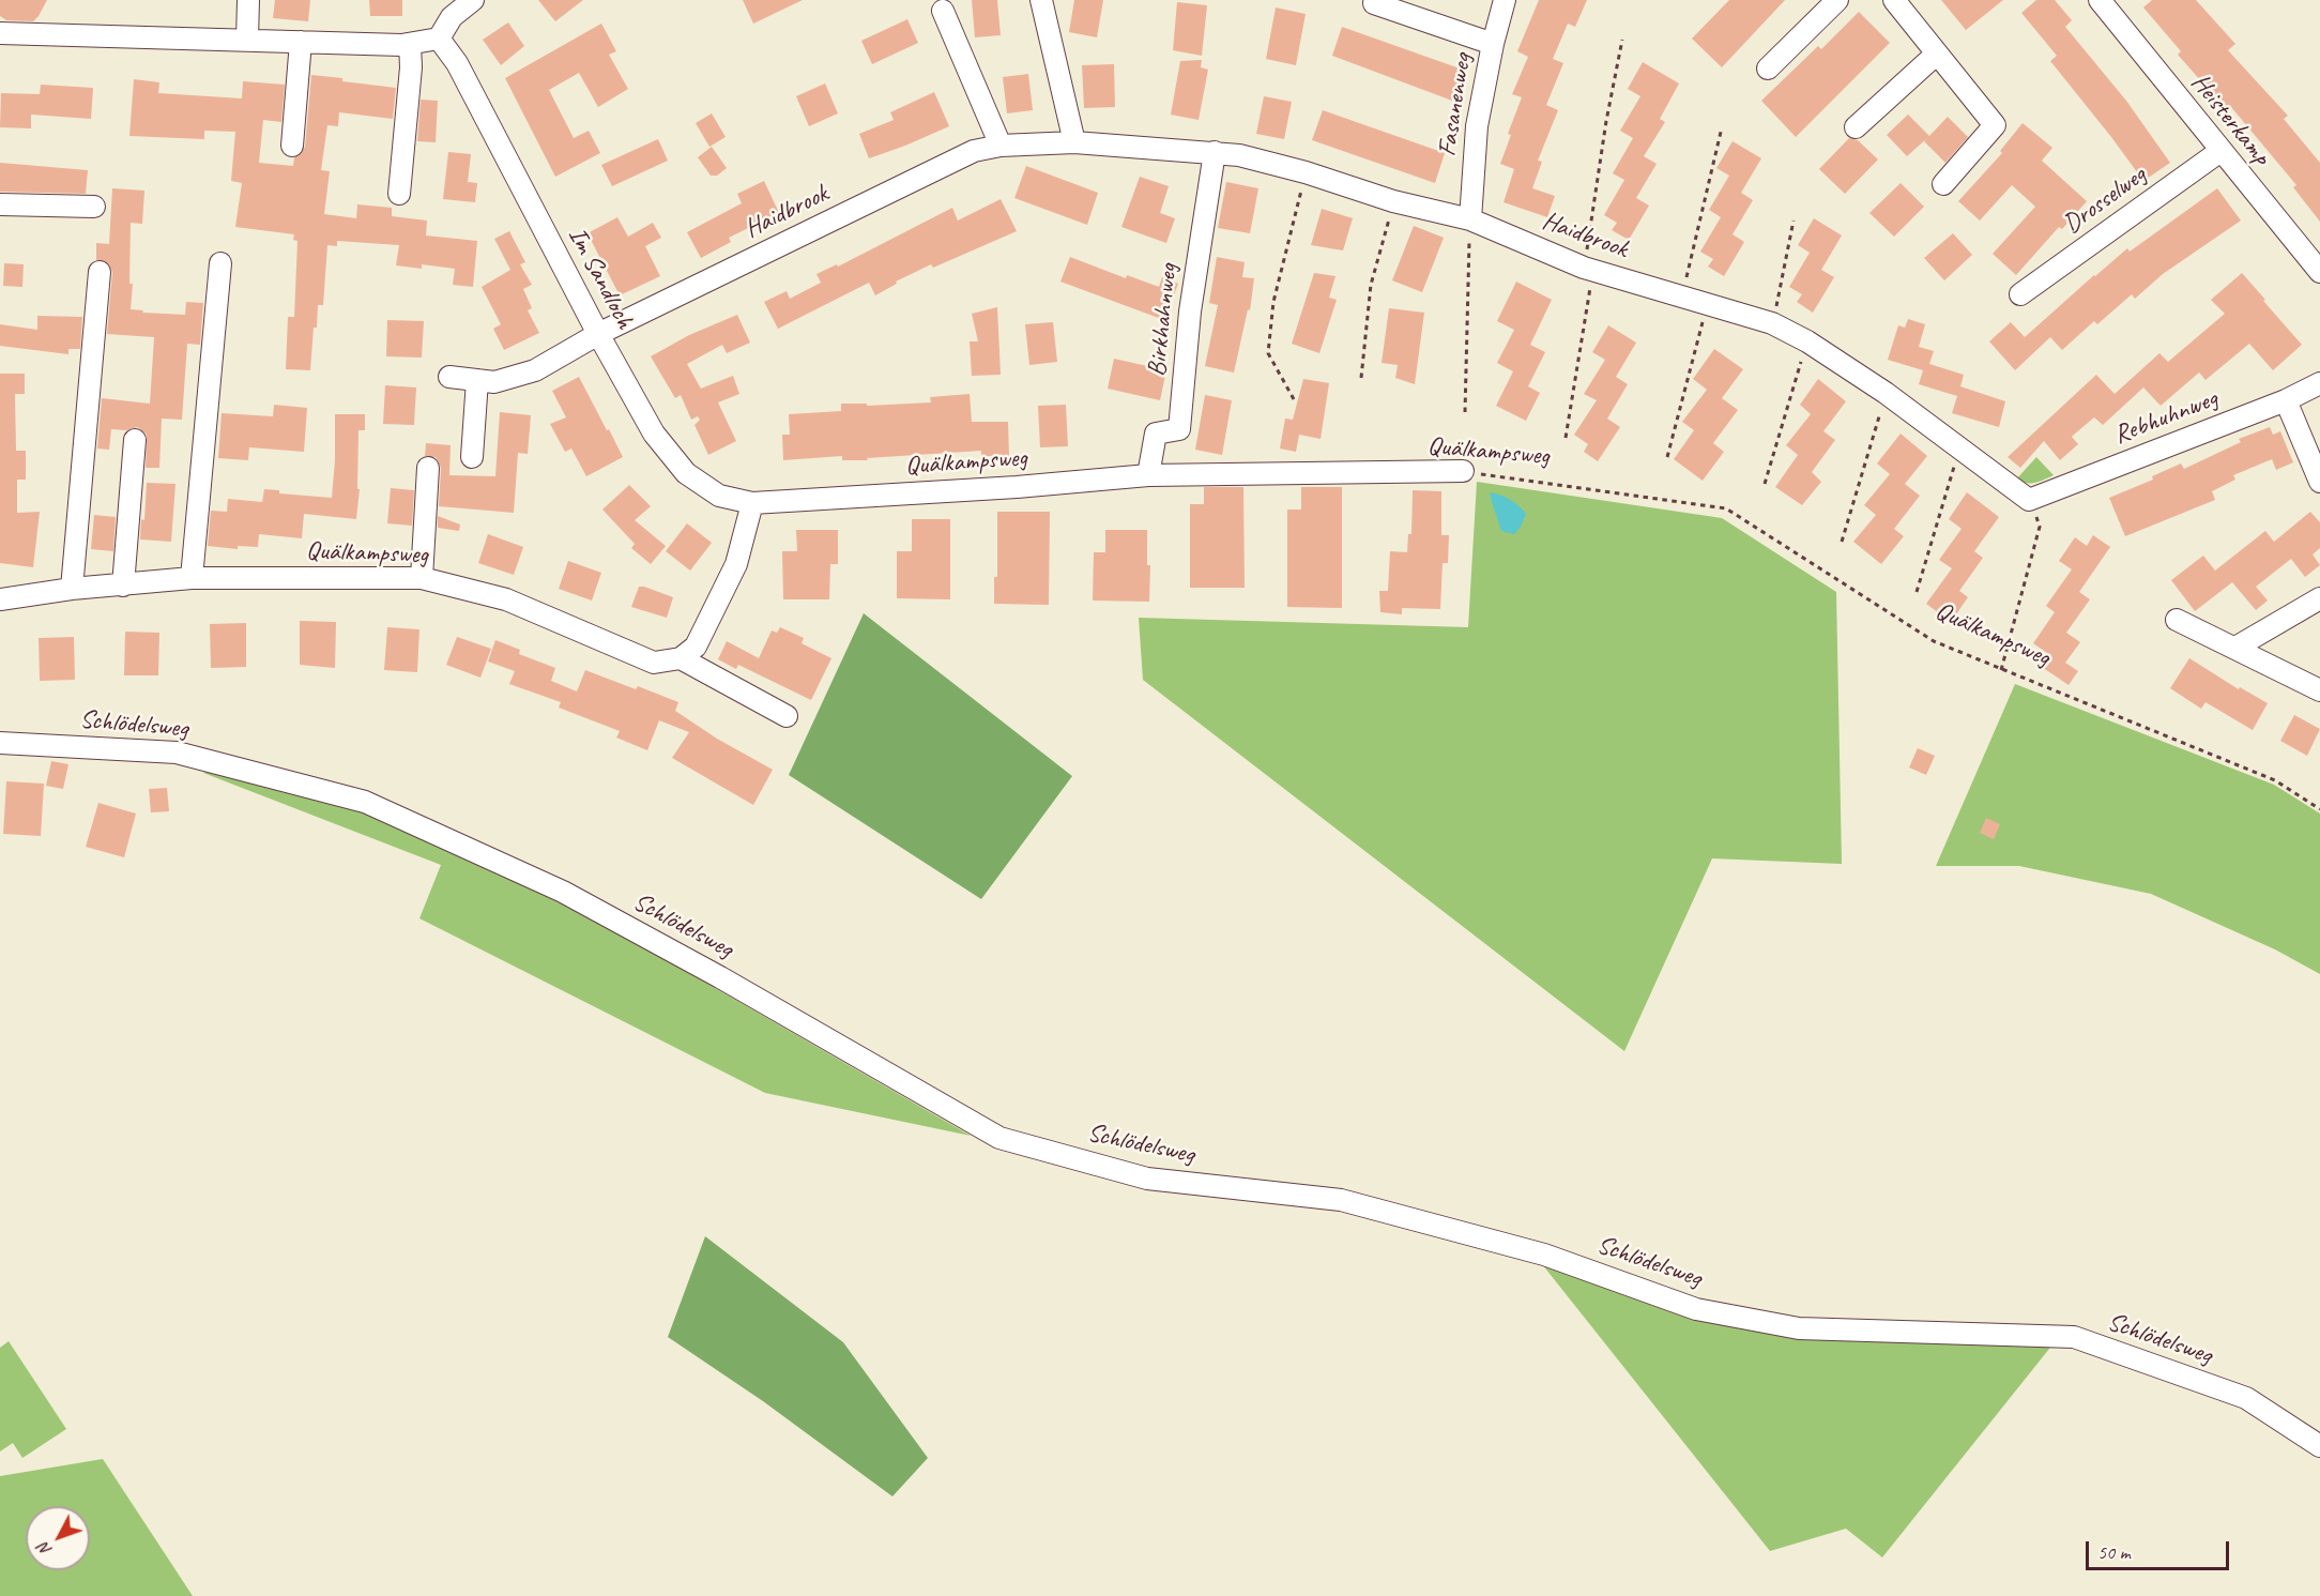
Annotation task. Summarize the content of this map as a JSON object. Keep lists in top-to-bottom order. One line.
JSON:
{"streets":{"street":["Fasanenweg","Heisterkamp","Drosselweg","Haidbrook","Im Sandloch","Birkhahnweg","Rebhuhnweg","Quälkampsweg","Schlödelsweg"]},"crossings":[["Fasanenweg","Haidbrook"],["Heisterkamp","Drosselweg"],["Haidbrook","Im Sandloch"],["Haidbrook","Birkhahnweg"],["Haidbrook","Rebhuhnweg"],["Im Sandloch","Quälkampsweg"],["Birkhahnweg","Quälkampsweg"]],"scale_bar":"50 m","north":"bottom left"}
